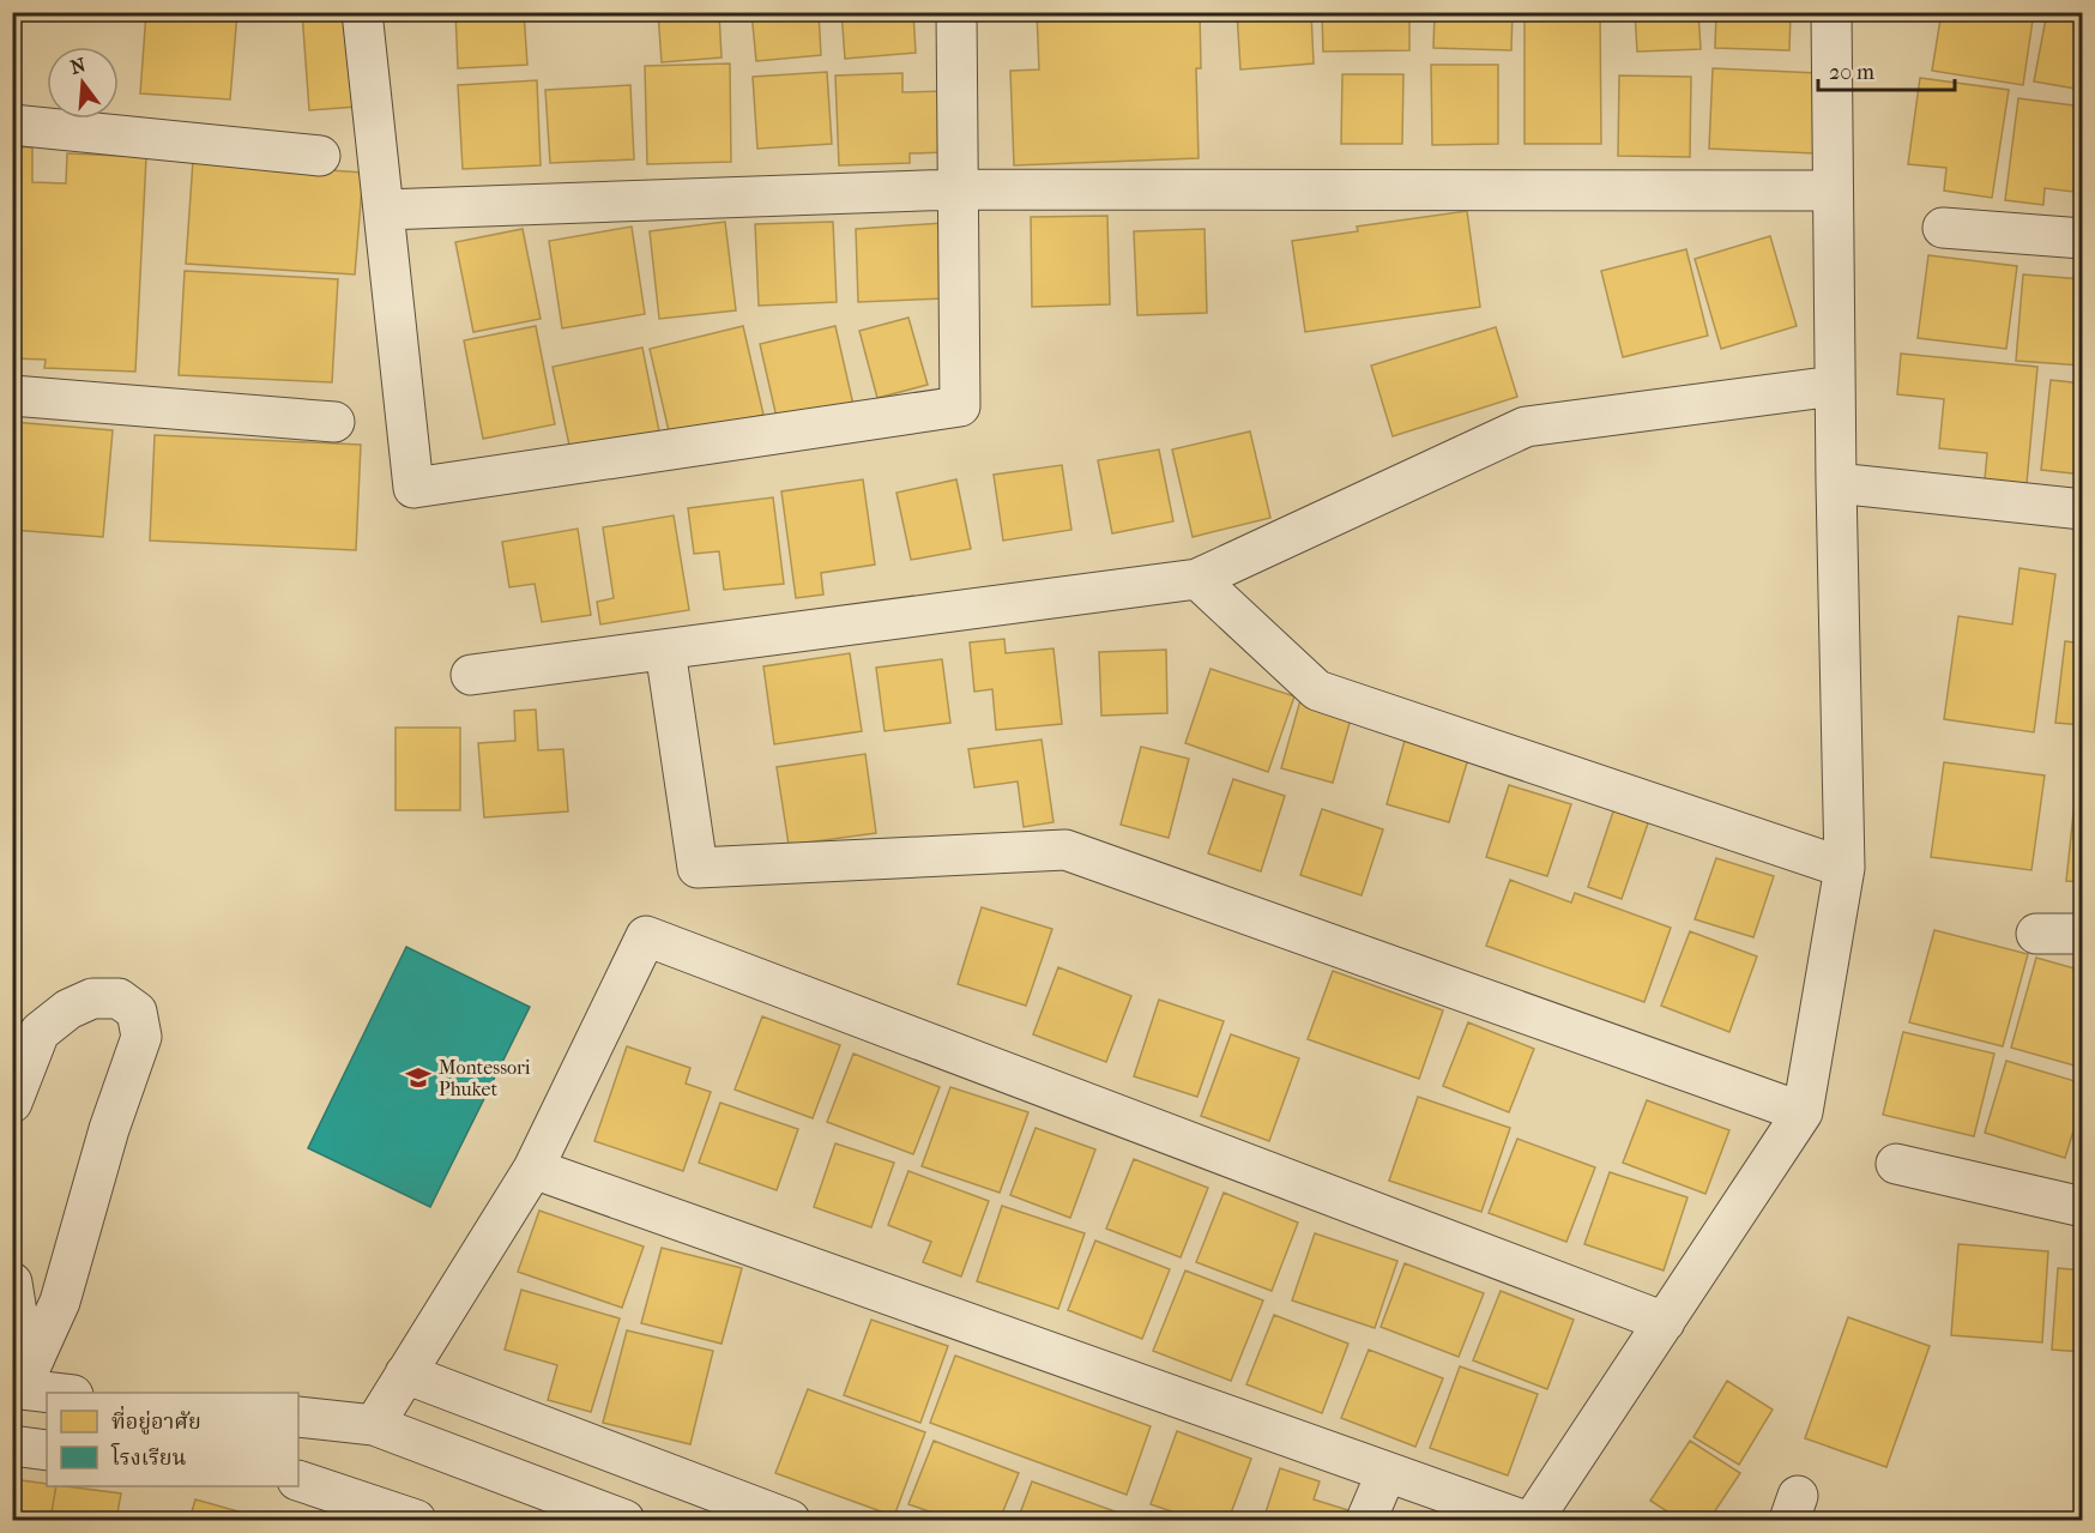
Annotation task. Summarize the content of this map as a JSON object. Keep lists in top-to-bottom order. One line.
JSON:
{"places":{"school or university":["Montessori Phuket"]},"legend":["ที่อยู่อาศัย","โรงเรียน"],"scale_bar":"20 m","north":"top"}
